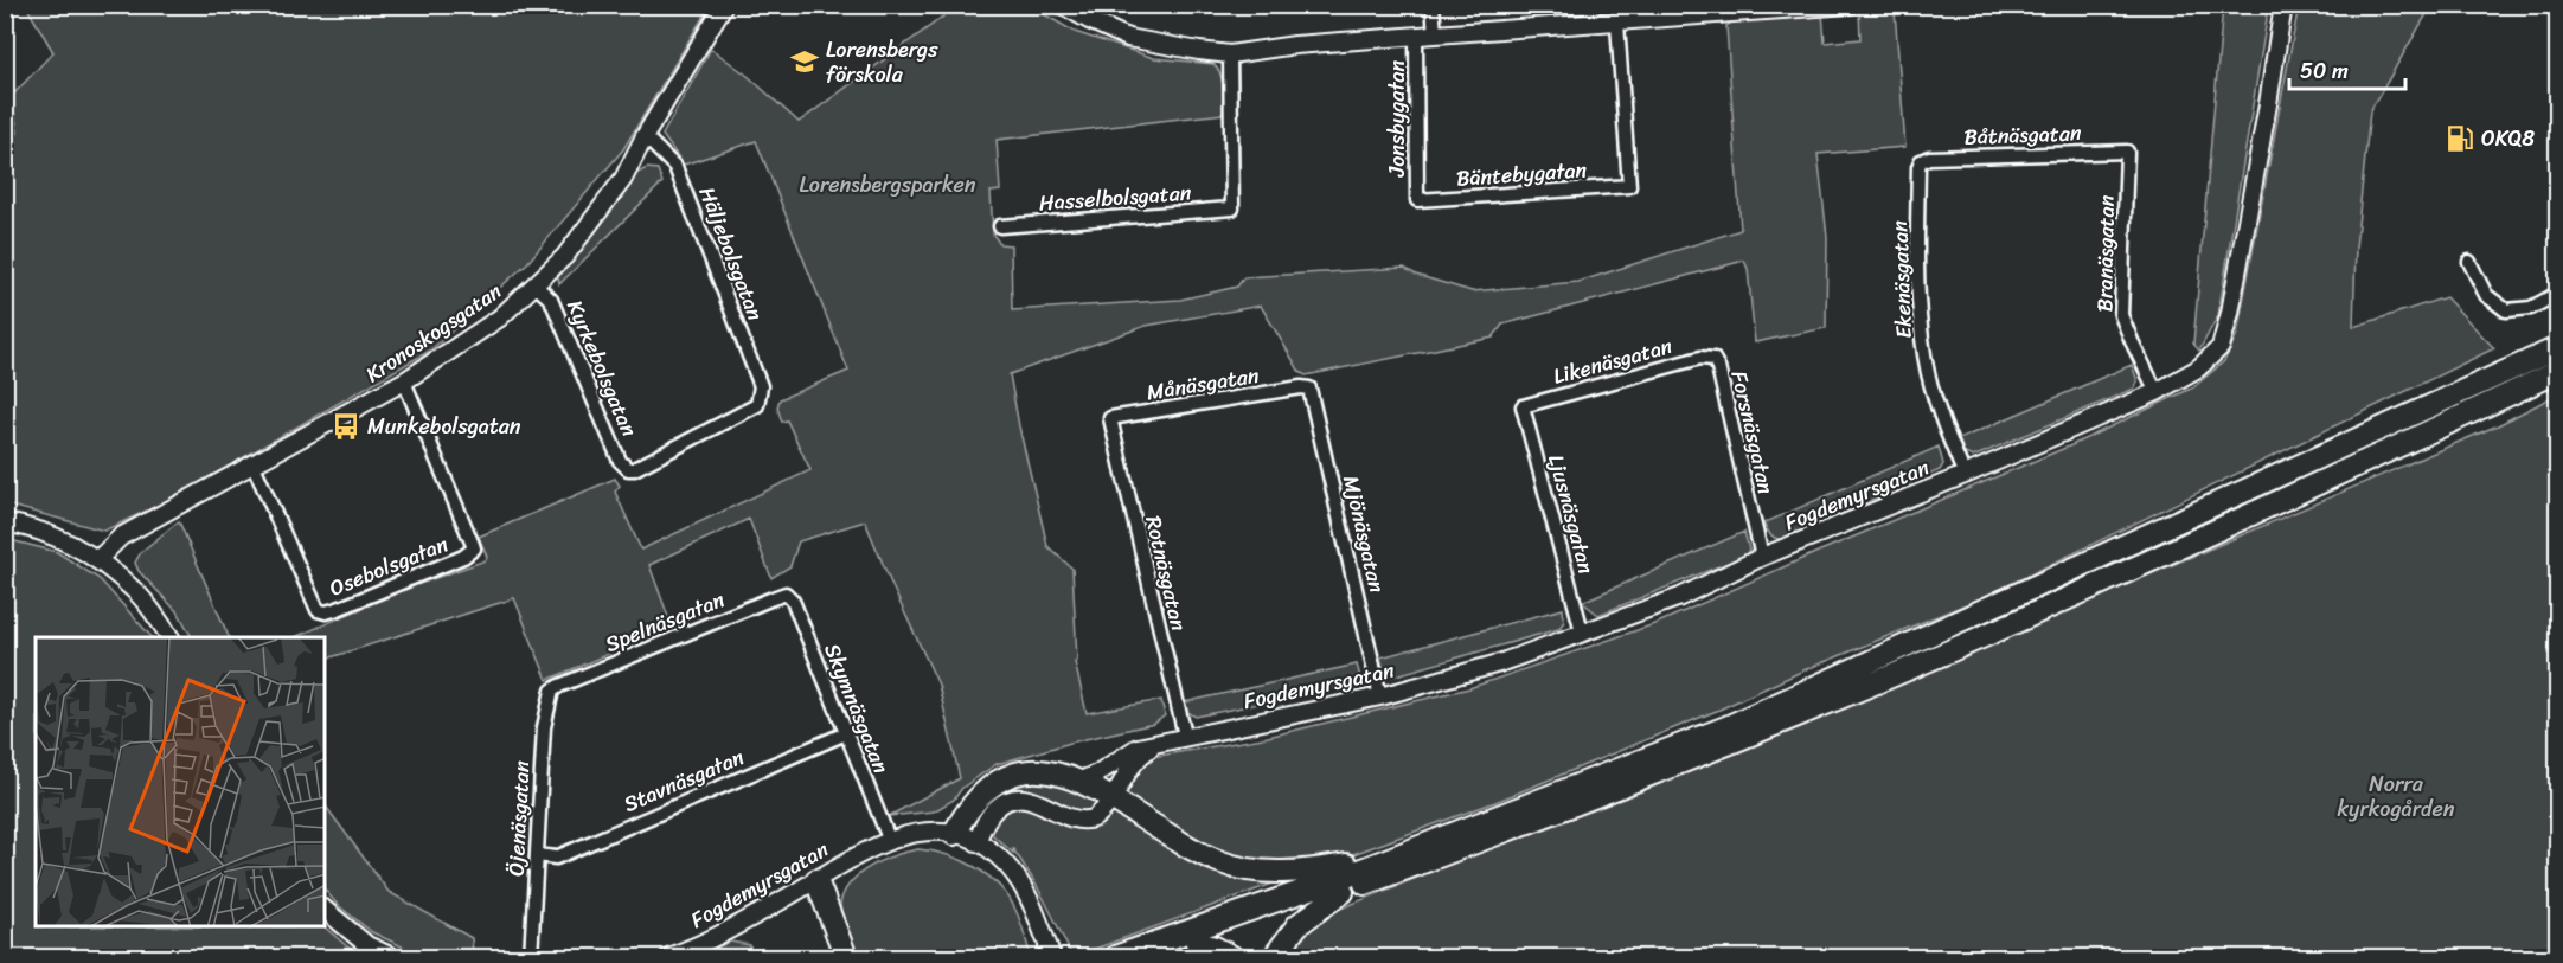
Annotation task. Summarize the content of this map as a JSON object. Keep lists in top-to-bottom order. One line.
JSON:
{"streets":{"street":["Jonsbygatan","Båtnäsgatan","Bäntebygatan","Hasselbolsgatan","Häljebolsgatan","Branäsgatan","Ekenäsgatan","Kronoskogsgatan","Likenäsgatan","Kyrkebolsgatan","Månäsgatan","Forsnäsgatan","Fogdemyrsgatan","Ljusnäsgatan","Mjönäsgatan","Osebolsgatan","Rotnäsgatan","Spelnäsgatan","Skymnäsgatan","Stavnäsgatan","Öjenäsgatan"]},"crossings":[["Jonsbygatan","Bäntebygatan"],["Båtnäsgatan","Branäsgatan"],["Båtnäsgatan","Ekenäsgatan"],["Häljebolsgatan","Kronoskogsgatan"],["Häljebolsgatan","Kyrkebolsgatan"],["Branäsgatan","Fogdemyrsgatan"],["Ekenäsgatan","Fogdemyrsgatan"],["Kronoskogsgatan","Kyrkebolsgatan"],["Kronoskogsgatan","Osebolsgatan"],["Likenäsgatan","Forsnäsgatan"],["Likenäsgatan","Ljusnäsgatan"],["Månäsgatan","Mjönäsgatan"],["Månäsgatan","Rotnäsgatan"],["Forsnäsgatan","Fogdemyrsgatan"],["Fogdemyrsgatan","Ljusnäsgatan"],["Fogdemyrsgatan","Mjönäsgatan"],["Fogdemyrsgatan","Rotnäsgatan"],["Fogdemyrsgatan","Skymnäsgatan"],["Spelnäsgatan","Skymnäsgatan"],["Spelnäsgatan","Öjenäsgatan"],["Skymnäsgatan","Stavnäsgatan"],["Stavnäsgatan","Öjenäsgatan"]],"parks":["Lorensbergsparken","Norra kyrkogården"],"places":{"school or university":["Lorensbergs förskola"],"fuel station":["OKQ8"],"bus stop":["Munkebolsgatan"]},"scale_bar":"50 m"}
